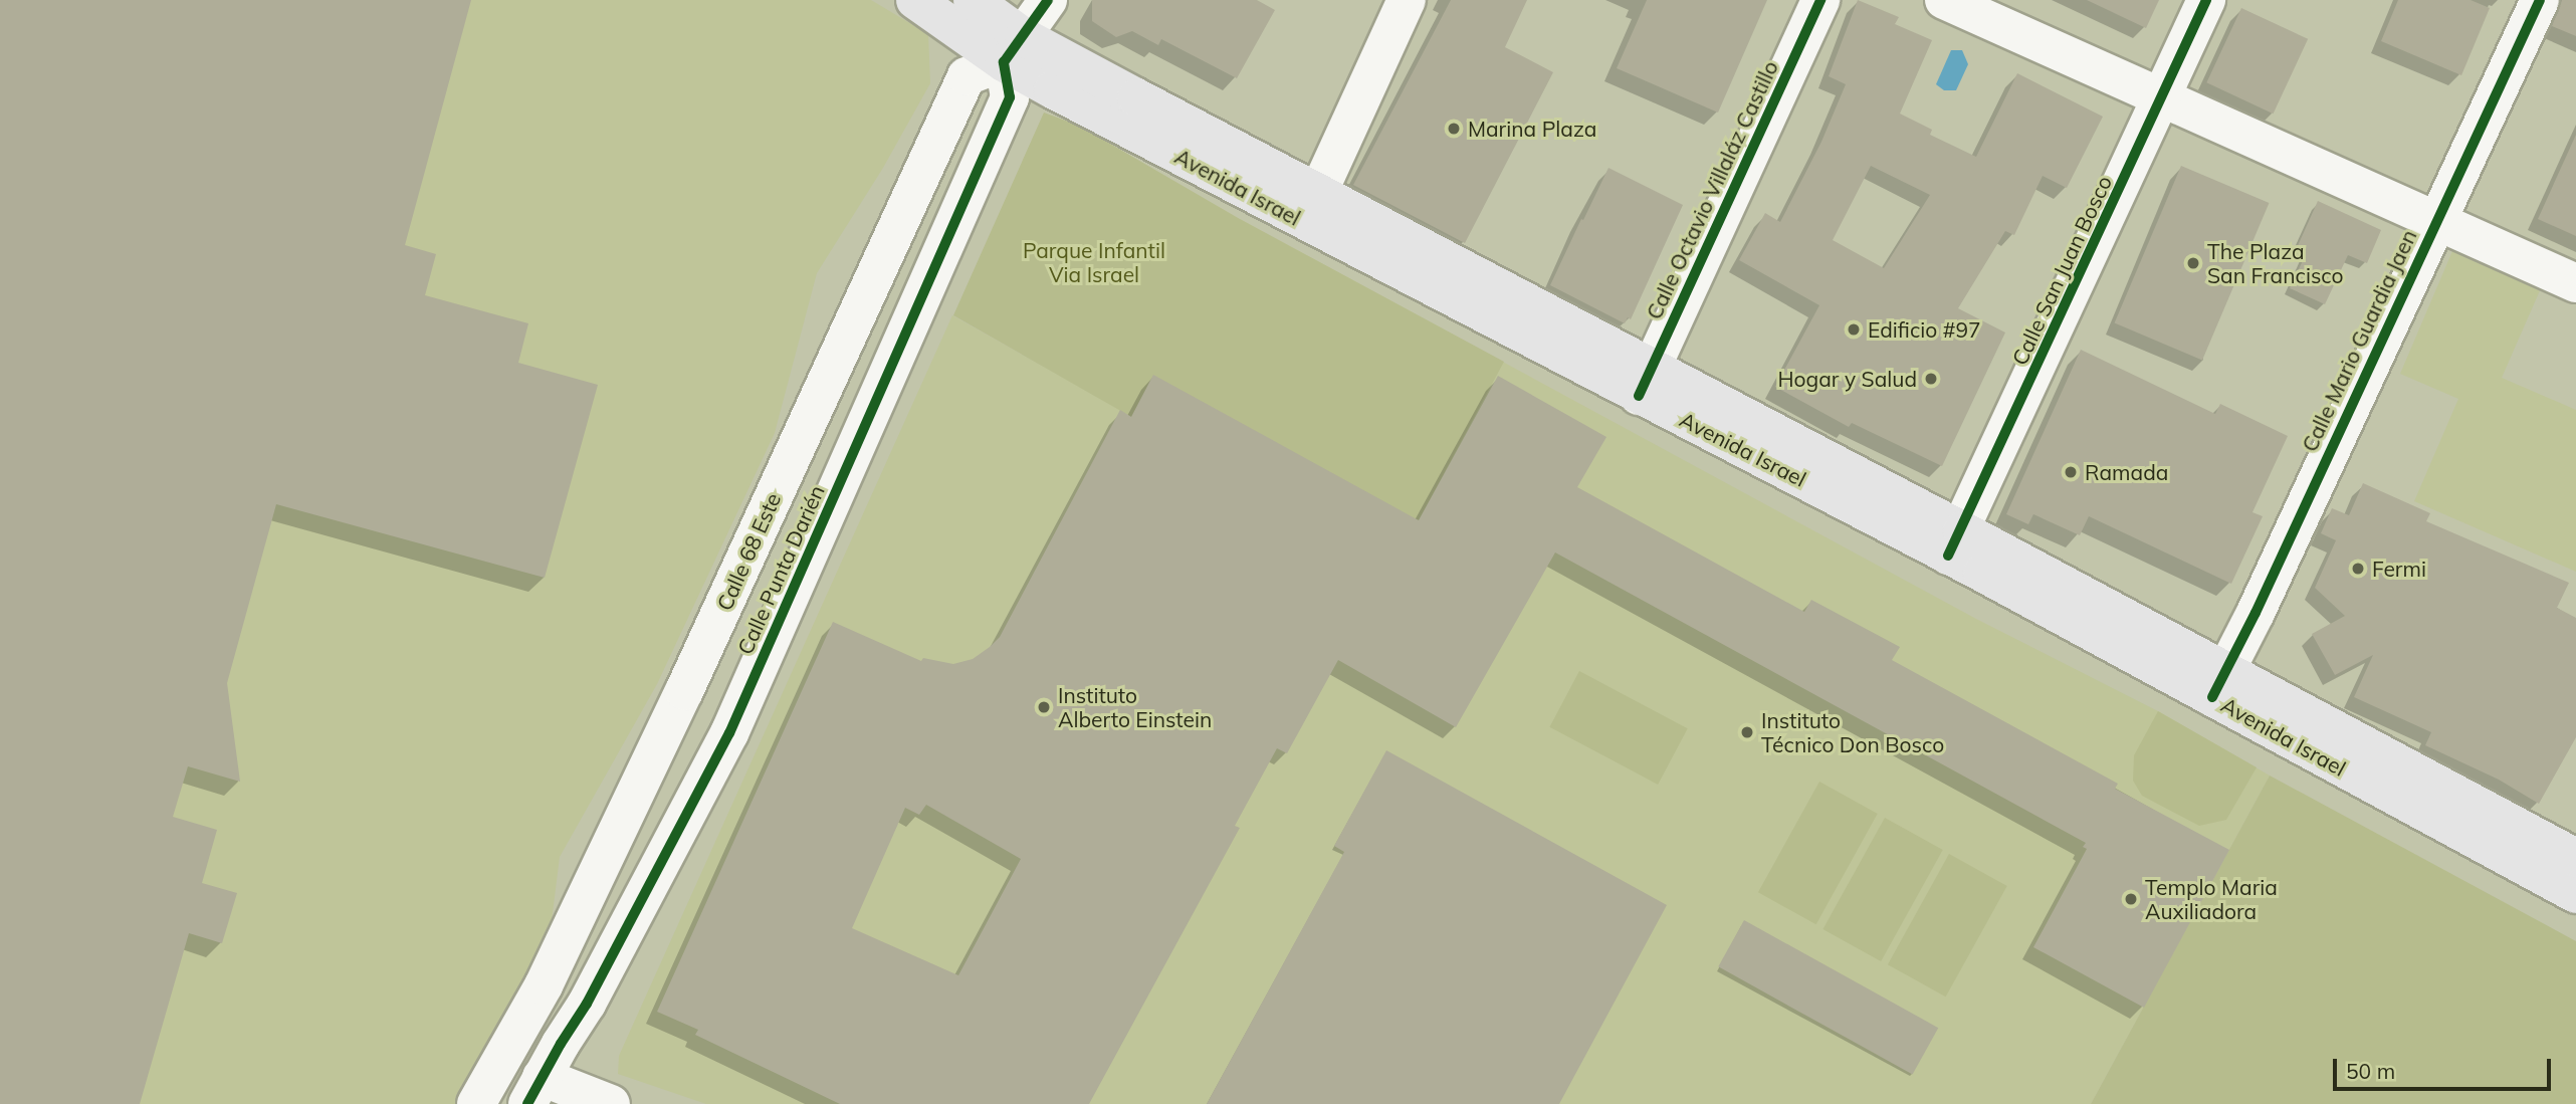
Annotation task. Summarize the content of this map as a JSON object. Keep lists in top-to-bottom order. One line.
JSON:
{"streets":{"main road":["Avenida Israel"],"street":["Calle Octavio Villaláz Castillo","Calle San Juan Bosco","Calle Mario Guardia Jaen","Calle 68 Este","Calle Punta Darién"]},"crossings":[["Avenida Israel","Calle Octavio Villaláz Castillo"],["Avenida Israel","Calle San Juan Bosco"],["Avenida Israel","Calle Mario Guardia Jaen"],["Avenida Israel","Calle 68 Este"],["Avenida Israel","Calle Punta Darién"],["Calle 68 Este","Calle Punta Darién"]],"parks":["Parque Infantil Via Israel"],"places":["Marina Plaza","The Plaza San Francisco","Edificio #97","Hogar y Salud","Ramada","Fermi","Instituto Alberto Einstein","Instituto Técnico Don Bosco","Templo Maria Auxiliadora"],"scale_bar":"50 m"}
